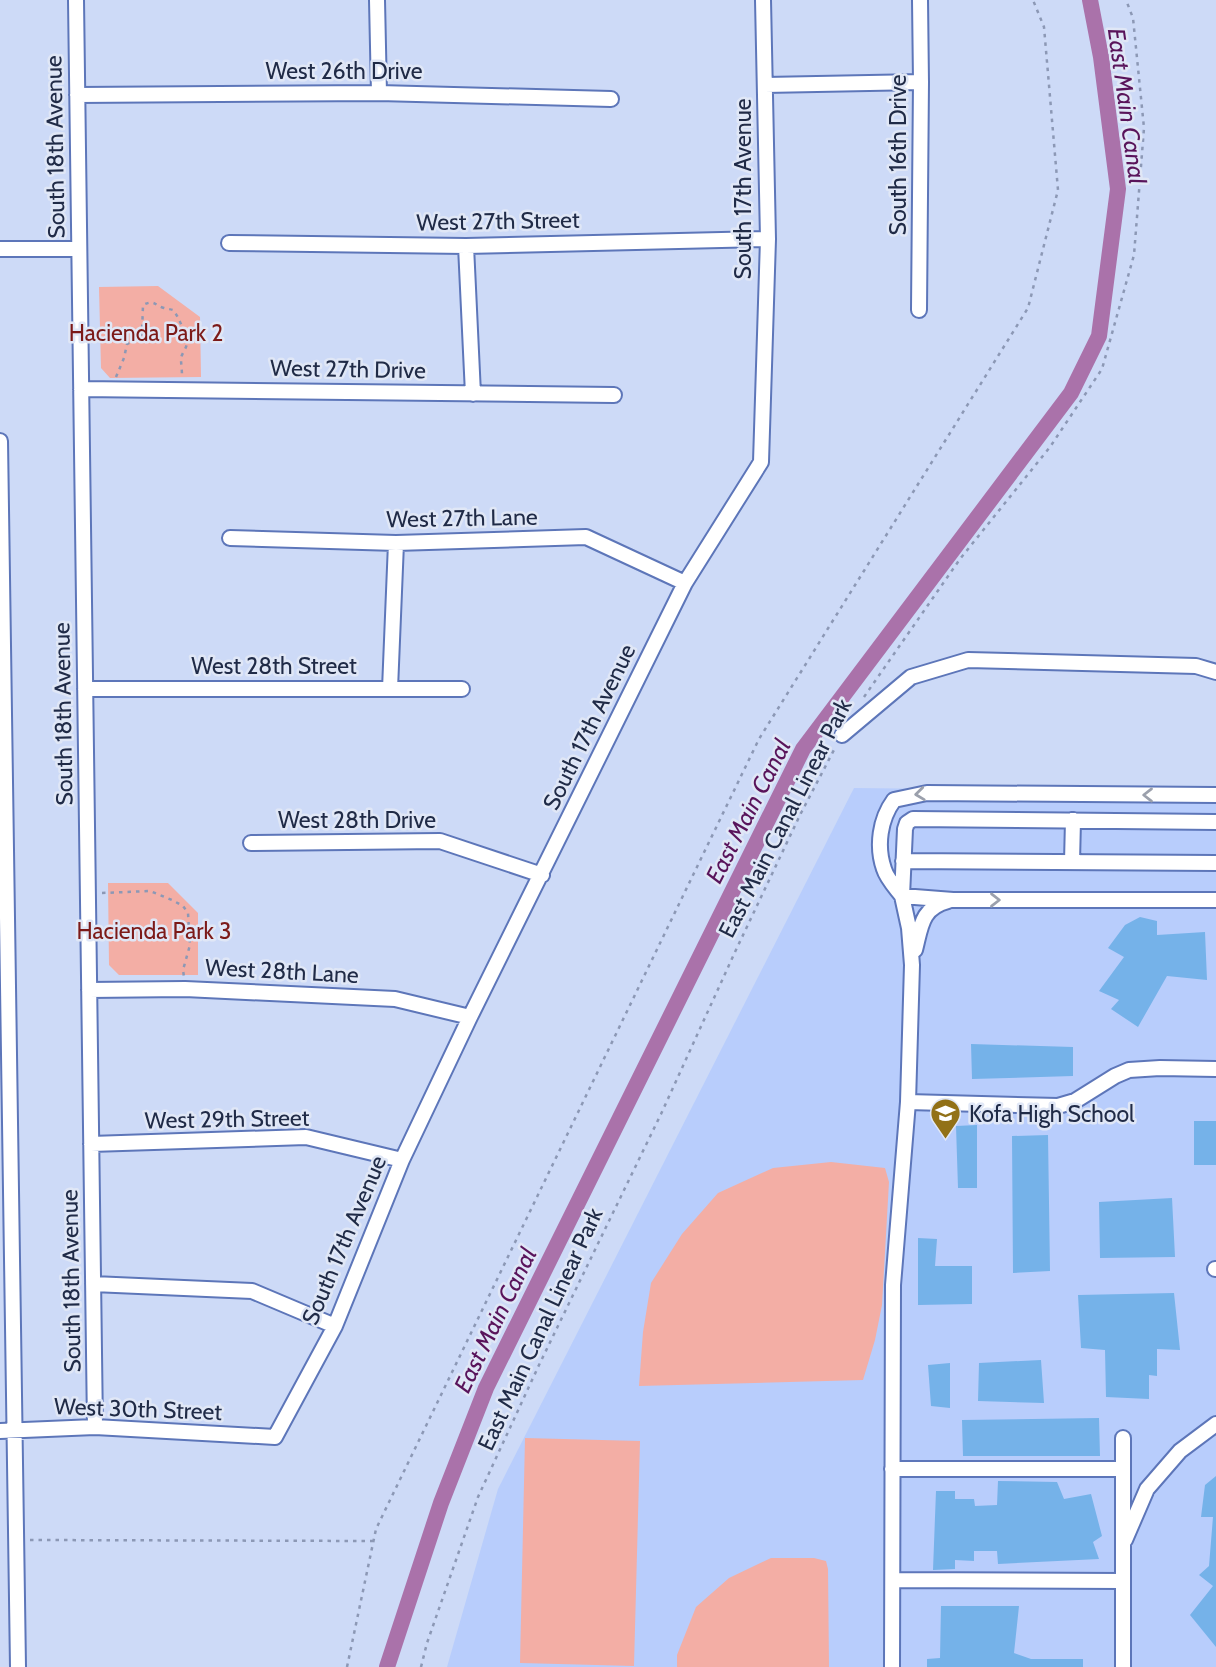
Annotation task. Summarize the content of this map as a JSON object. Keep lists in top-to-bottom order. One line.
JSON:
{"streets":{"street":["West 26th Drive","South 18th Avenue","South 16th Drive","South 17th Avenue","West 27th Street","West 27th Drive","West 27th Lane","West 28th Street","West 28th Drive","West 28th Lane","West 29th Street","West 30th Street"],"path":["East Main Canal Linear Park"]},"crossings":[["West 26th Drive","South 18th Avenue"],["South 18th Avenue","West 27th Drive"],["South 18th Avenue","West 28th Street"],["South 18th Avenue","West 28th Lane"],["South 18th Avenue","West 29th Street"],["South 18th Avenue","West 30th Street"],["South 17th Avenue","West 27th Street"],["South 17th Avenue","West 27th Lane"],["South 17th Avenue","West 28th Drive"],["South 17th Avenue","West 28th Lane"],["South 17th Avenue","West 29th Street"],["South 17th Avenue","West 30th Street"]],"water":["East Main Canal"],"parks":["Hacienda Park 2","Hacienda Park 3"],"places":{"school or university":["Kofa High School"]}}
